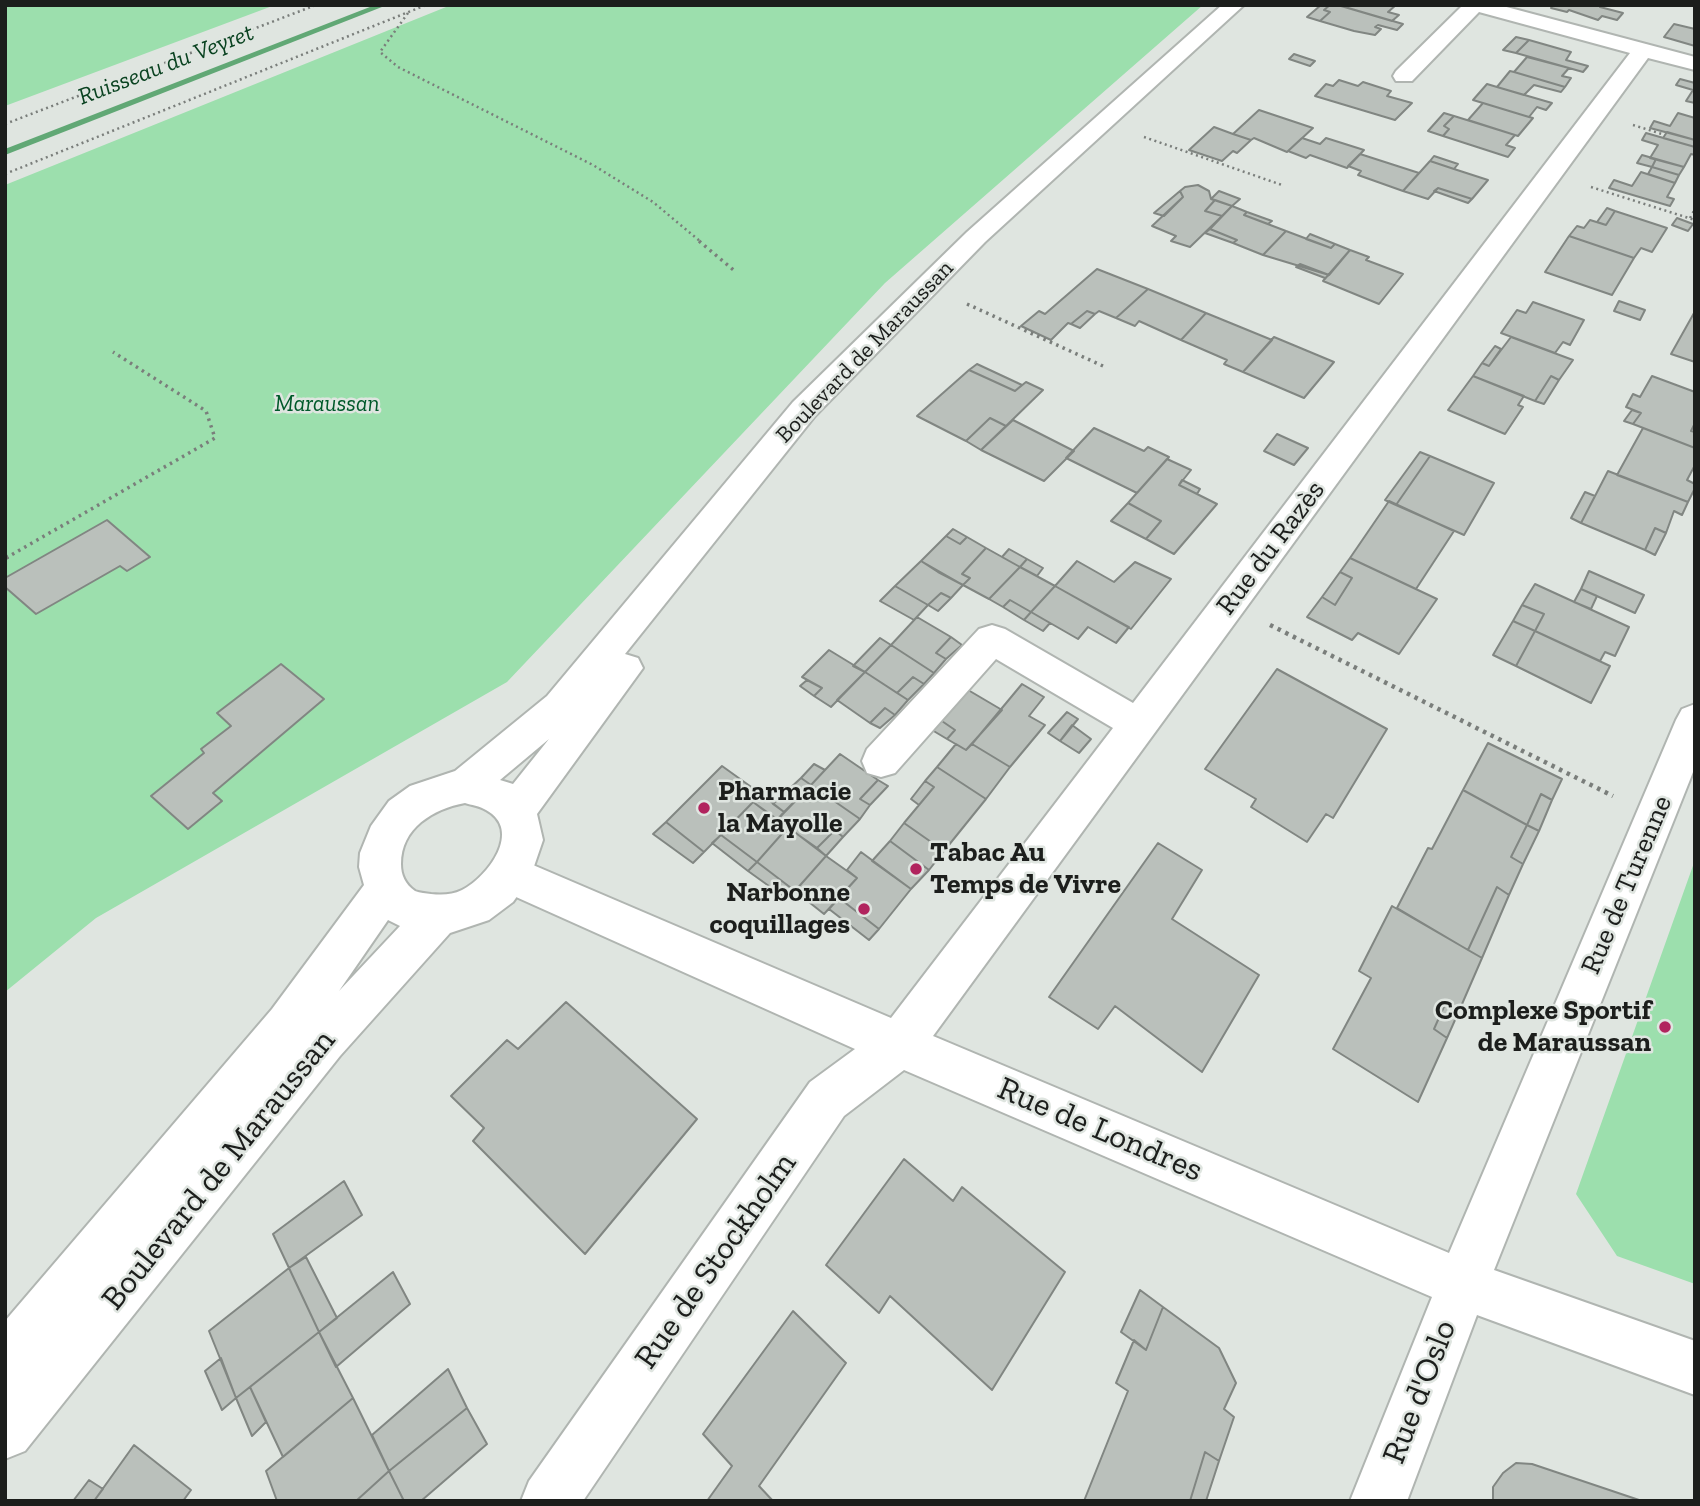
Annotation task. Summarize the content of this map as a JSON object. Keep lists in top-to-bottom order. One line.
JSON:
{"streets":{"main road":["Boulevard de Maraussan","Rue du Razès","Rue de Turenne","Rue de Londres","Rue de Stockholm","Rue d'Oslo"]},"crossings":[["Boulevard de Maraussan","Rue de Londres"],["Rue du Razès","Rue de Londres"],["Rue du Razès","Rue de Stockholm"],["Rue de Turenne","Rue de Londres"],["Rue de Turenne","Rue d'Oslo"],["Rue de Londres","Rue de Stockholm"],["Rue de Londres","Rue d'Oslo"]],"water":["Ruisseau du Veyret"],"parks":["Maraussan"],"places":["Pharmacie la Mayolle","Tabac Au Temps de Vivre","Narbonne coquillages","Complexe Sportif de Maraussan"]}
